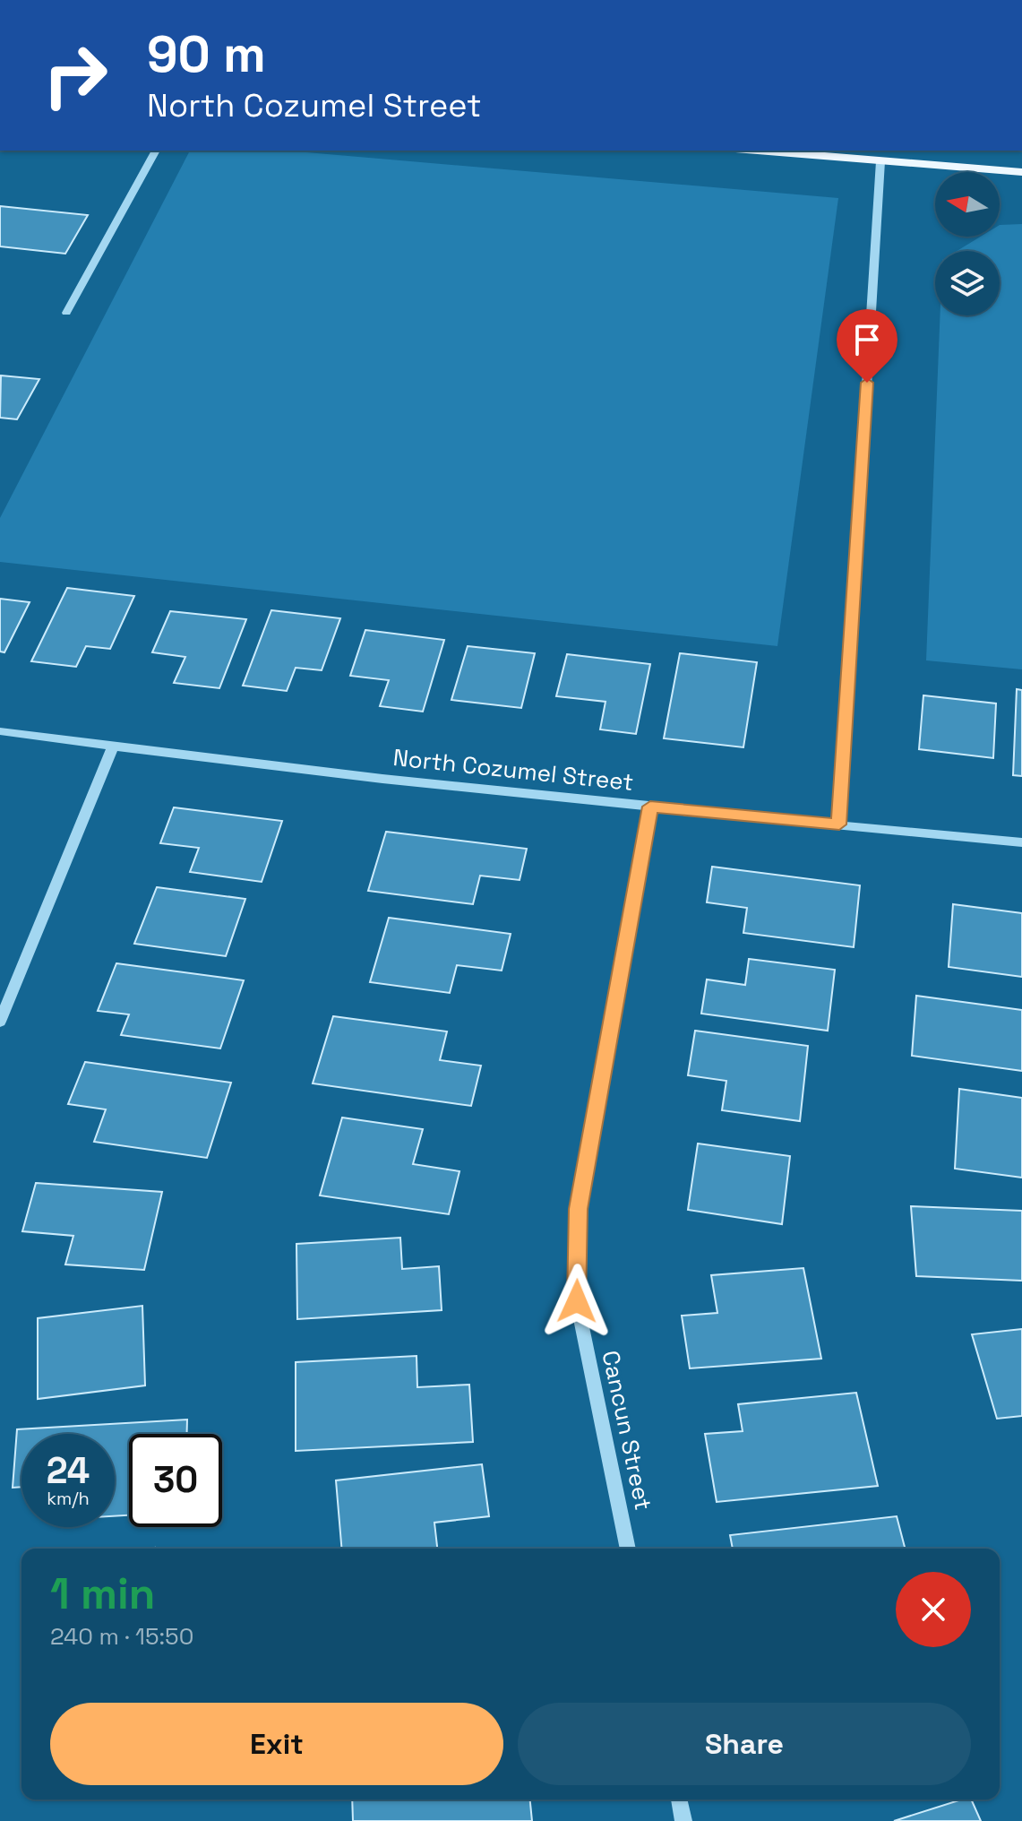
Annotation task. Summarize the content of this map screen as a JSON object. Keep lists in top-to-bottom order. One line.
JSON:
{"streets":{"street":["North Cozumel Street","Cancun Street"]},"crossings":[["North Cozumel Street","Cancun Street"]],"north":"left","page":{"turn":["90 m","North Cozumel Street"],"speed":"24 km/h","limit":"30","heading":["1 min","240 m · 15:50"],"buttons":["Exit","Share"]}}
